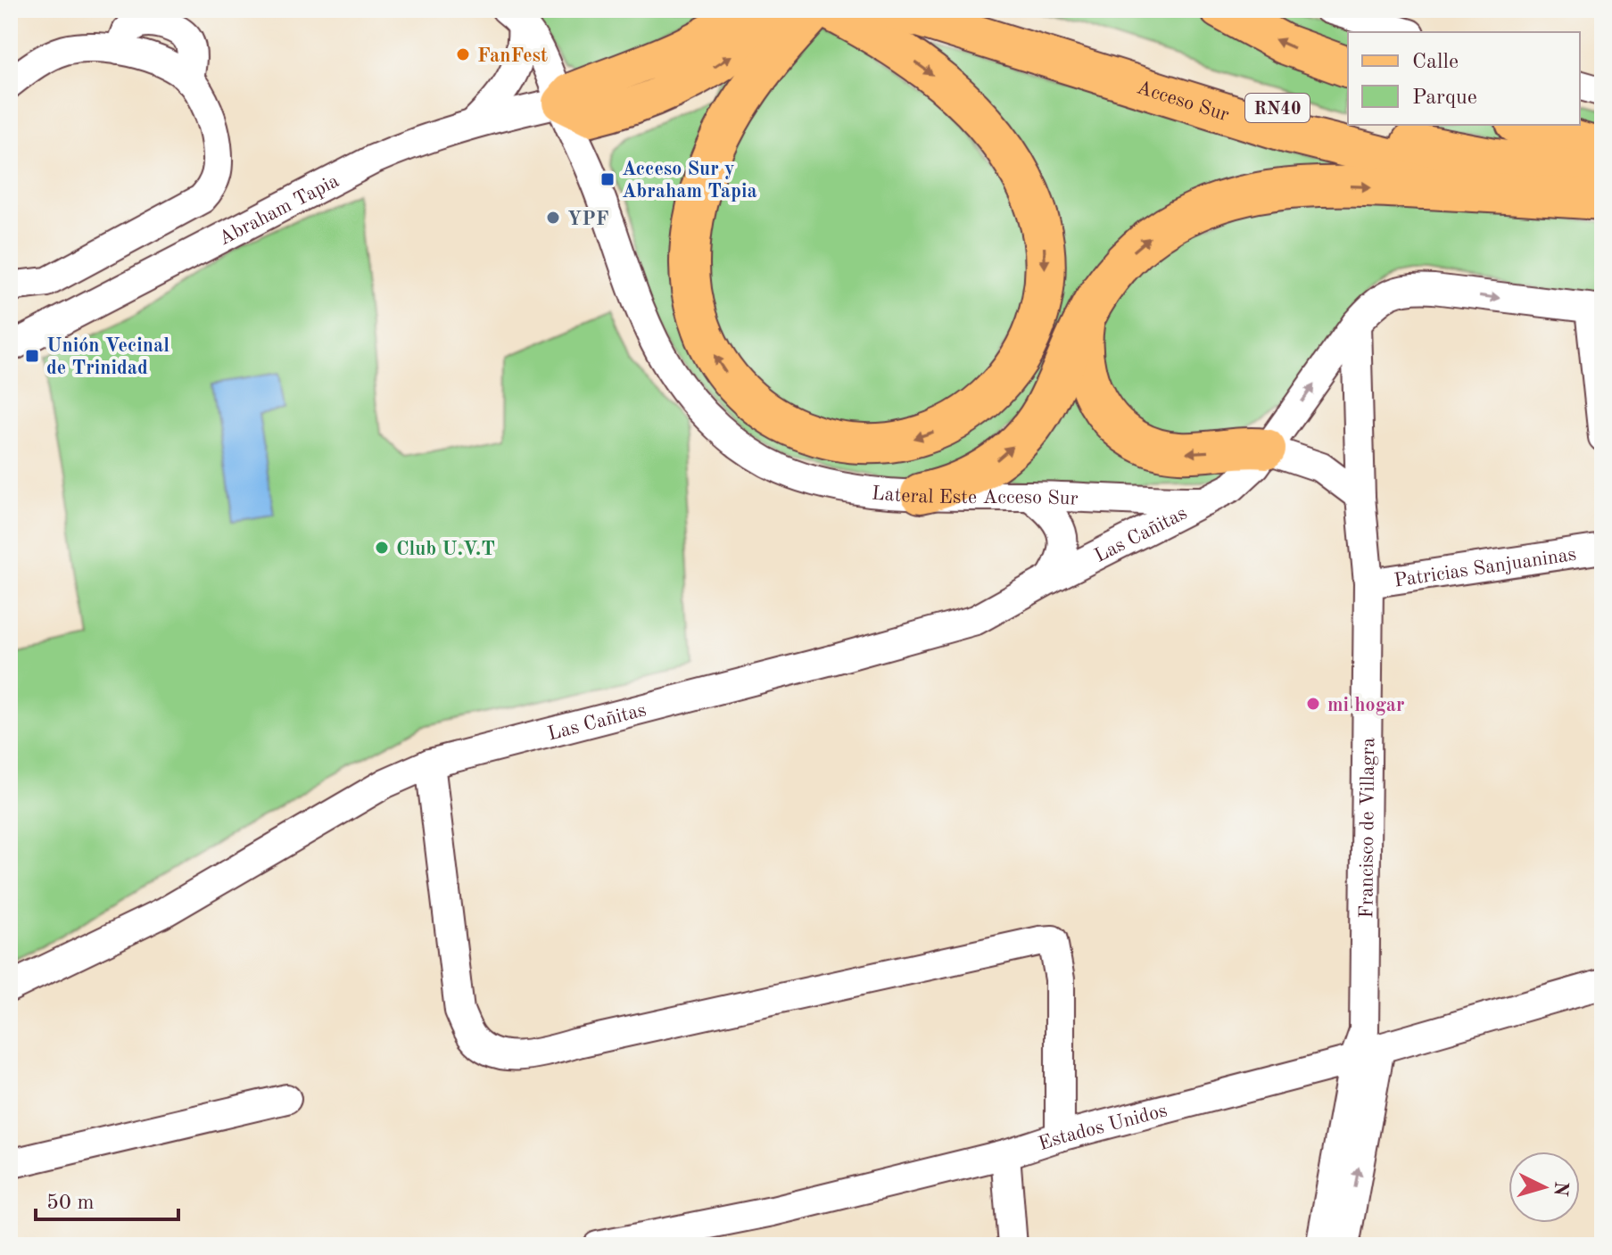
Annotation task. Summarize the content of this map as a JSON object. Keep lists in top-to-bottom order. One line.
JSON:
{"streets":{"highway":["Acceso Sur","RN40"],"main road":["Abraham Tapia"],"street":["Lateral Este Acceso Sur","Las Cañitas","Patricias Sanjuaninas","Francisco de Villagra","Estados Unidos"]},"crossings":[["Abraham Tapia","Lateral Este Acceso Sur"],["Lateral Este Acceso Sur","Las Cañitas"],["Patricias Sanjuaninas","Francisco de Villagra"],["Francisco de Villagra","Estados Unidos"]],"places":{"other":["FanFest","YPF","Club U.V.T","mi hogar"],"transit":["Acceso Sur y Abraham Tapia","Unión Vecinal de Trinidad"]},"legend":["Calle","Parque"],"scale_bar":"50 m","north":"right"}
